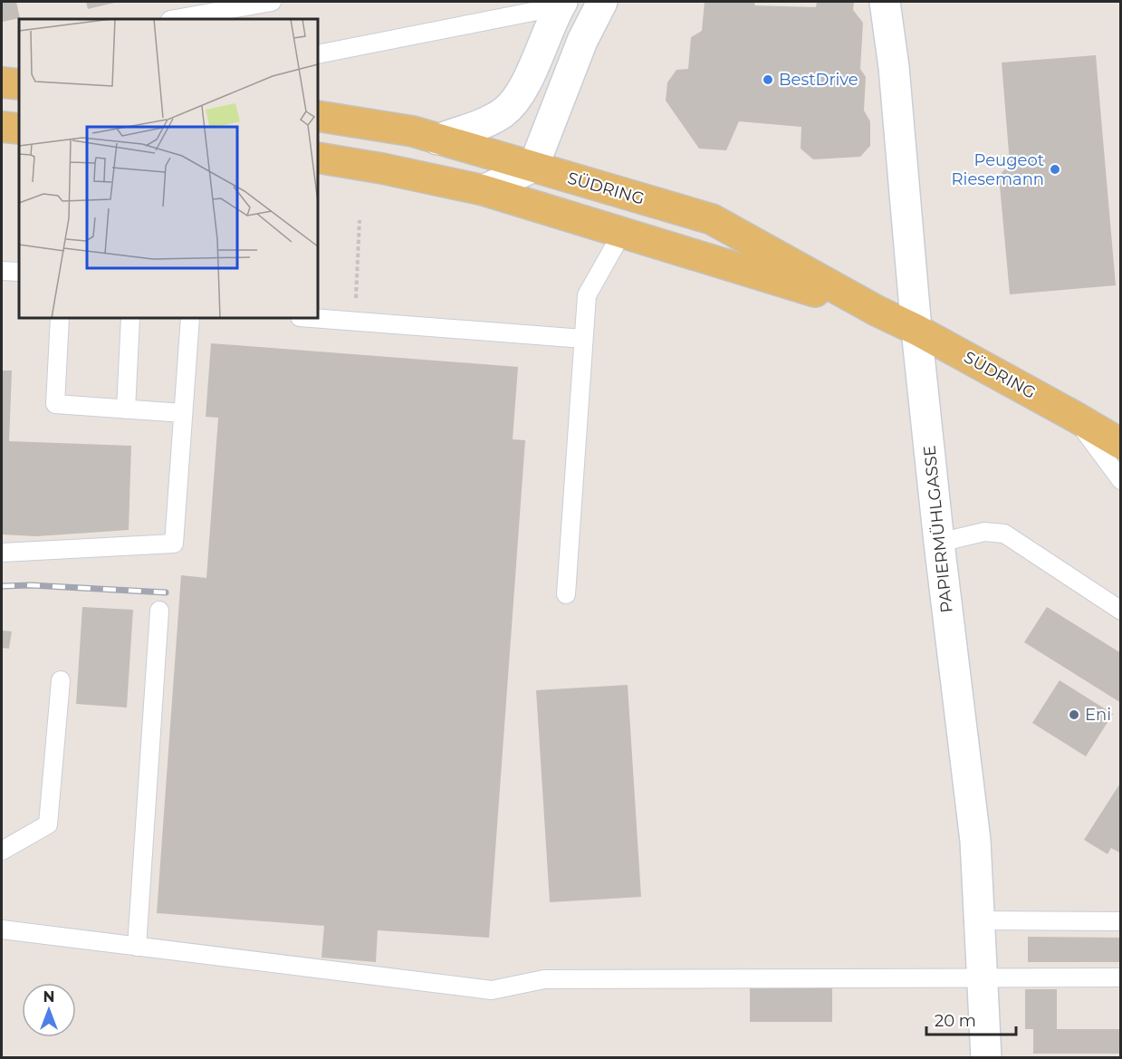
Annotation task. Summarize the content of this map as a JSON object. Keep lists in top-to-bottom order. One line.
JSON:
{"streets":{"main road":["SÜDRING"],"street":["PAPIERMÜHLGASSE"]},"crossings":[["SÜDRING","PAPIERMÜHLGASSE"]],"places":["BestDrive","Peugeot Riesemann","Eni"],"scale_bar":"20 m","north":"top"}
